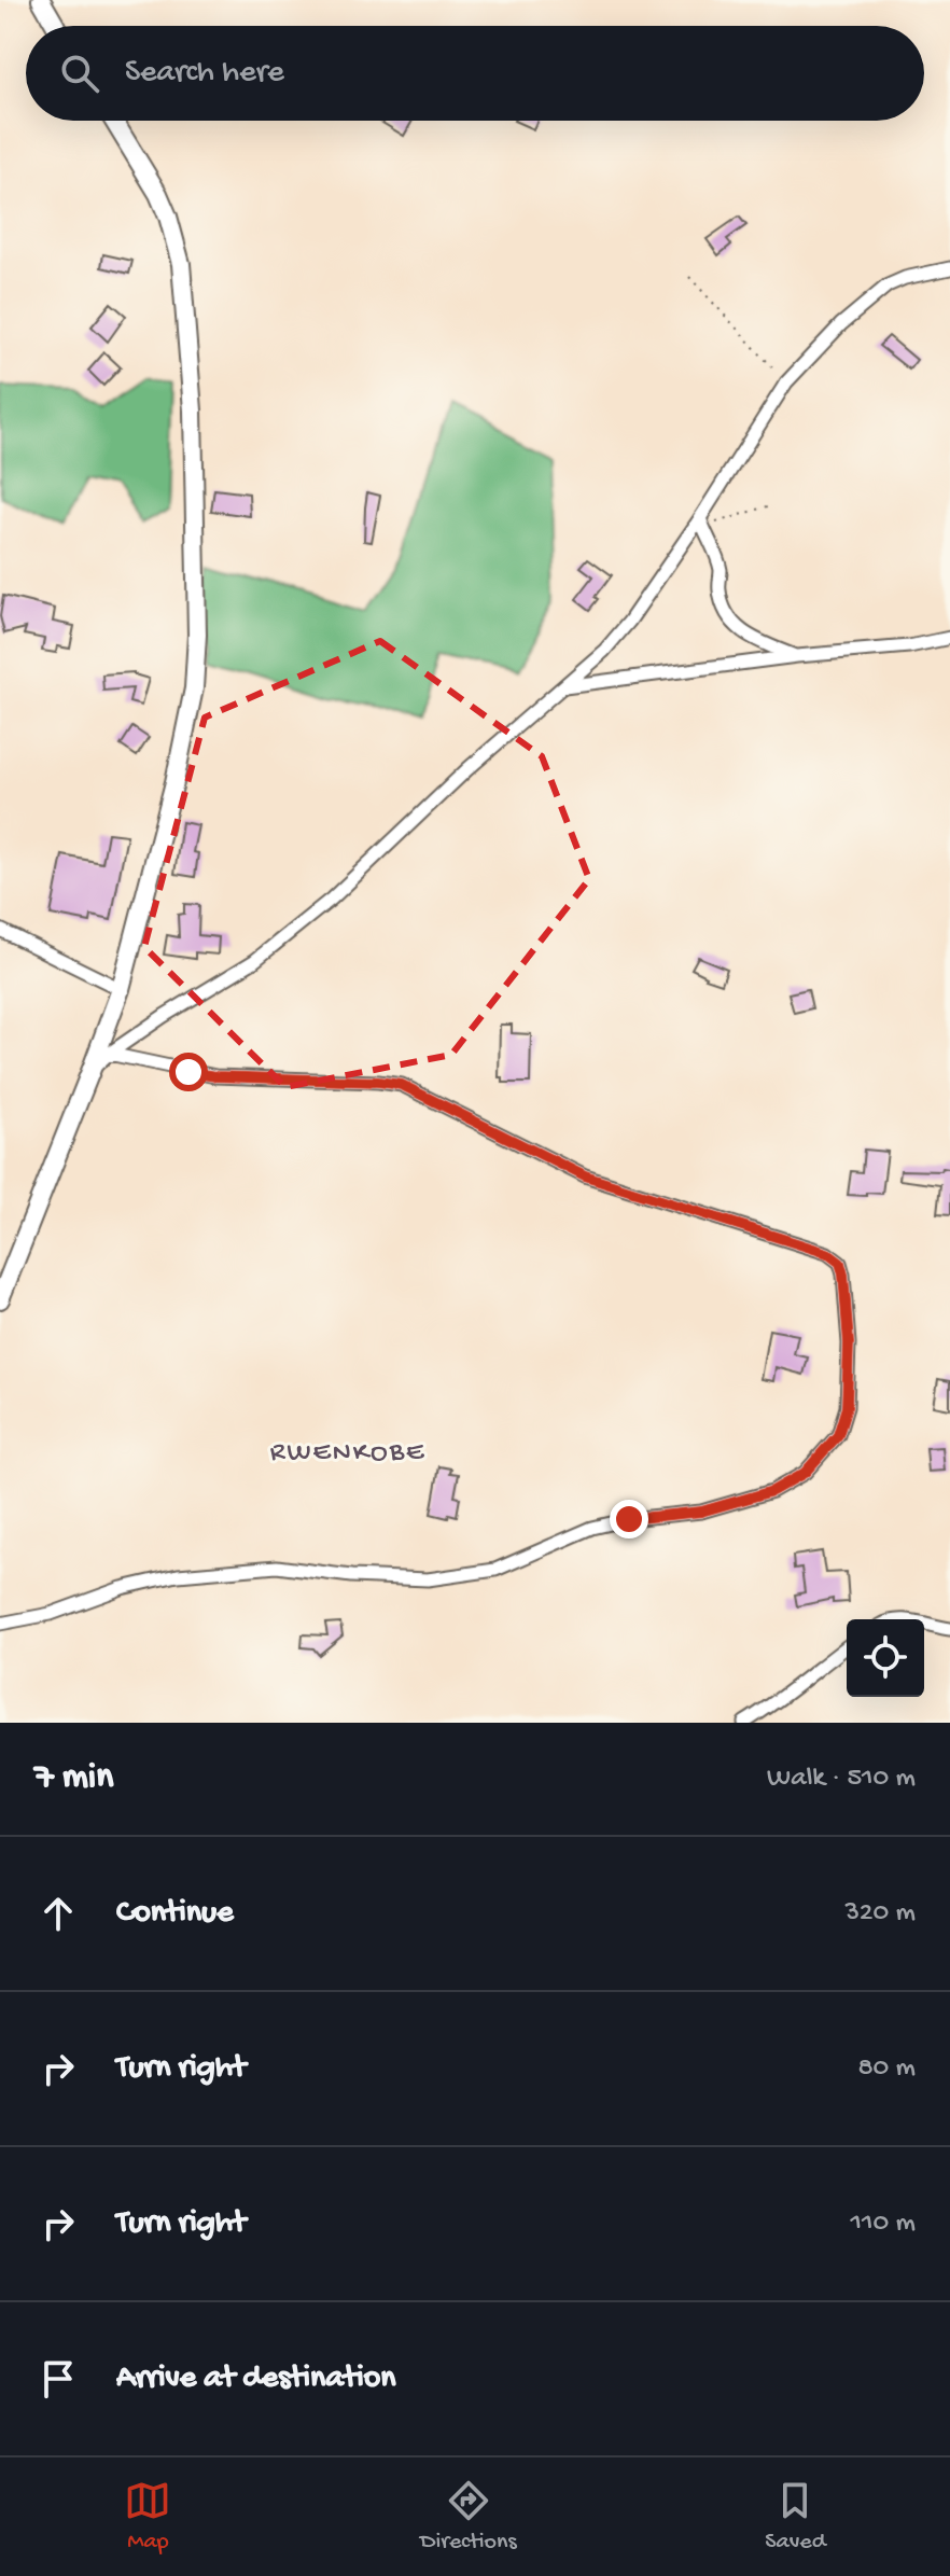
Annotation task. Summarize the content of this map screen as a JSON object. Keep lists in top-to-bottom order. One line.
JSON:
{"districts":["RWENKOBE"],"page":{"search":"Search here","heading":["7 min","Walk · 510 m"],"list":[["Continue","320 m"],["Turn right","80 m"],["Turn right","110 m"],"Arrive at destination"],"nav":["Map","Directions","Saved"]}}
